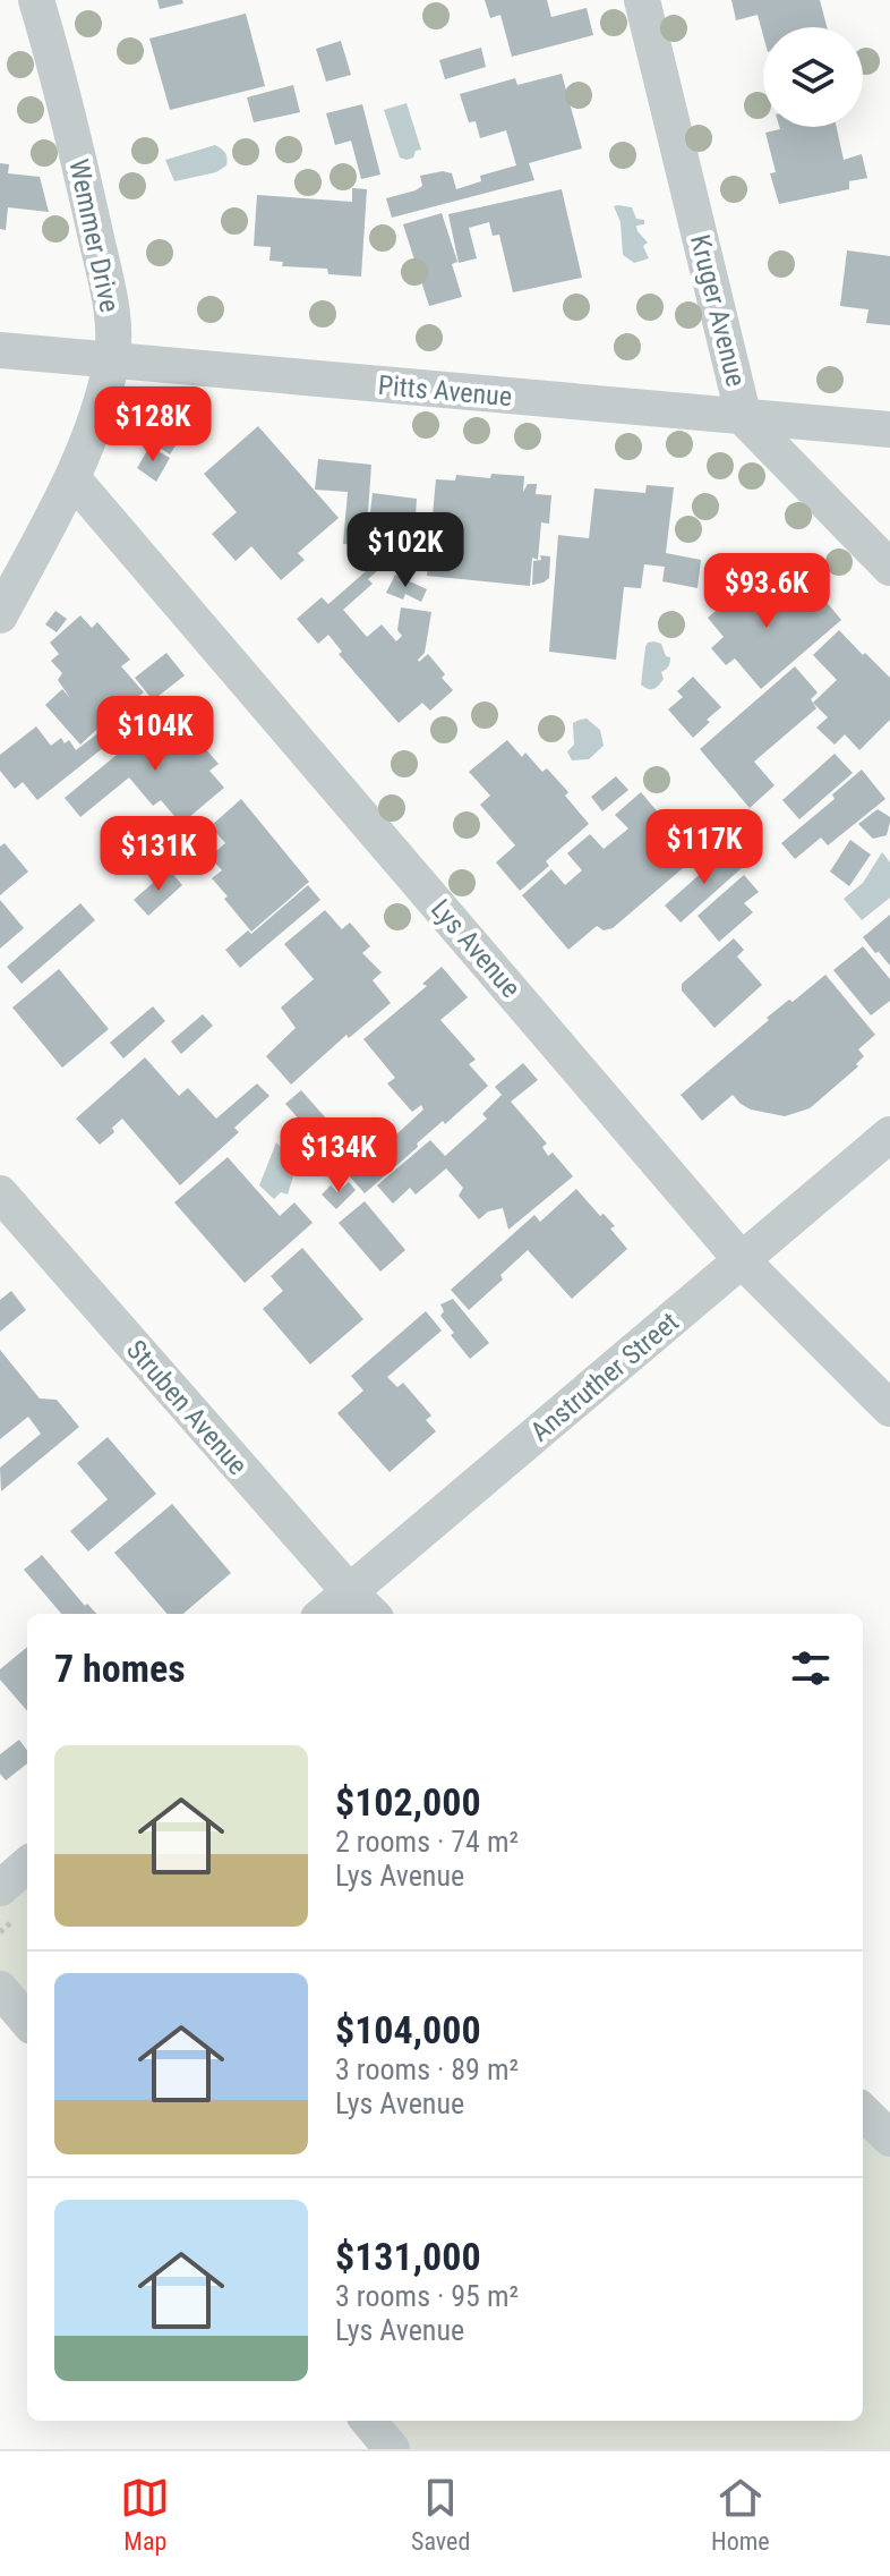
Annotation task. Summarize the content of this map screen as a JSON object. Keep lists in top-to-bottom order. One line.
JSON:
{"streets":{"street":["Wemmer Drive","Kruger Avenue","Pitts Avenue","Lys Avenue","Anstruther Street","Struben Avenue"]},"crossings":[["Wemmer Drive","Pitts Avenue"],["Wemmer Drive","Lys Avenue"],["Kruger Avenue","Pitts Avenue"],["Lys Avenue","Anstruther Street"],["Anstruther Street","Struben Avenue"]],"page":{"price":["$128K","$102K","$93.6K","$104K","$117K","$131K","$134K"],"heading":"7 homes","list":[{"name":"$102,000","note":"2 rooms · 74 m² · Lys Avenue"},{"name":"$104,000","note":"3 rooms · 89 m² · Lys Avenue"},{"name":"$131,000","note":"3 rooms · 95 m² · Lys Avenue"}],"tabs":["Map","Saved","Home"]}}
